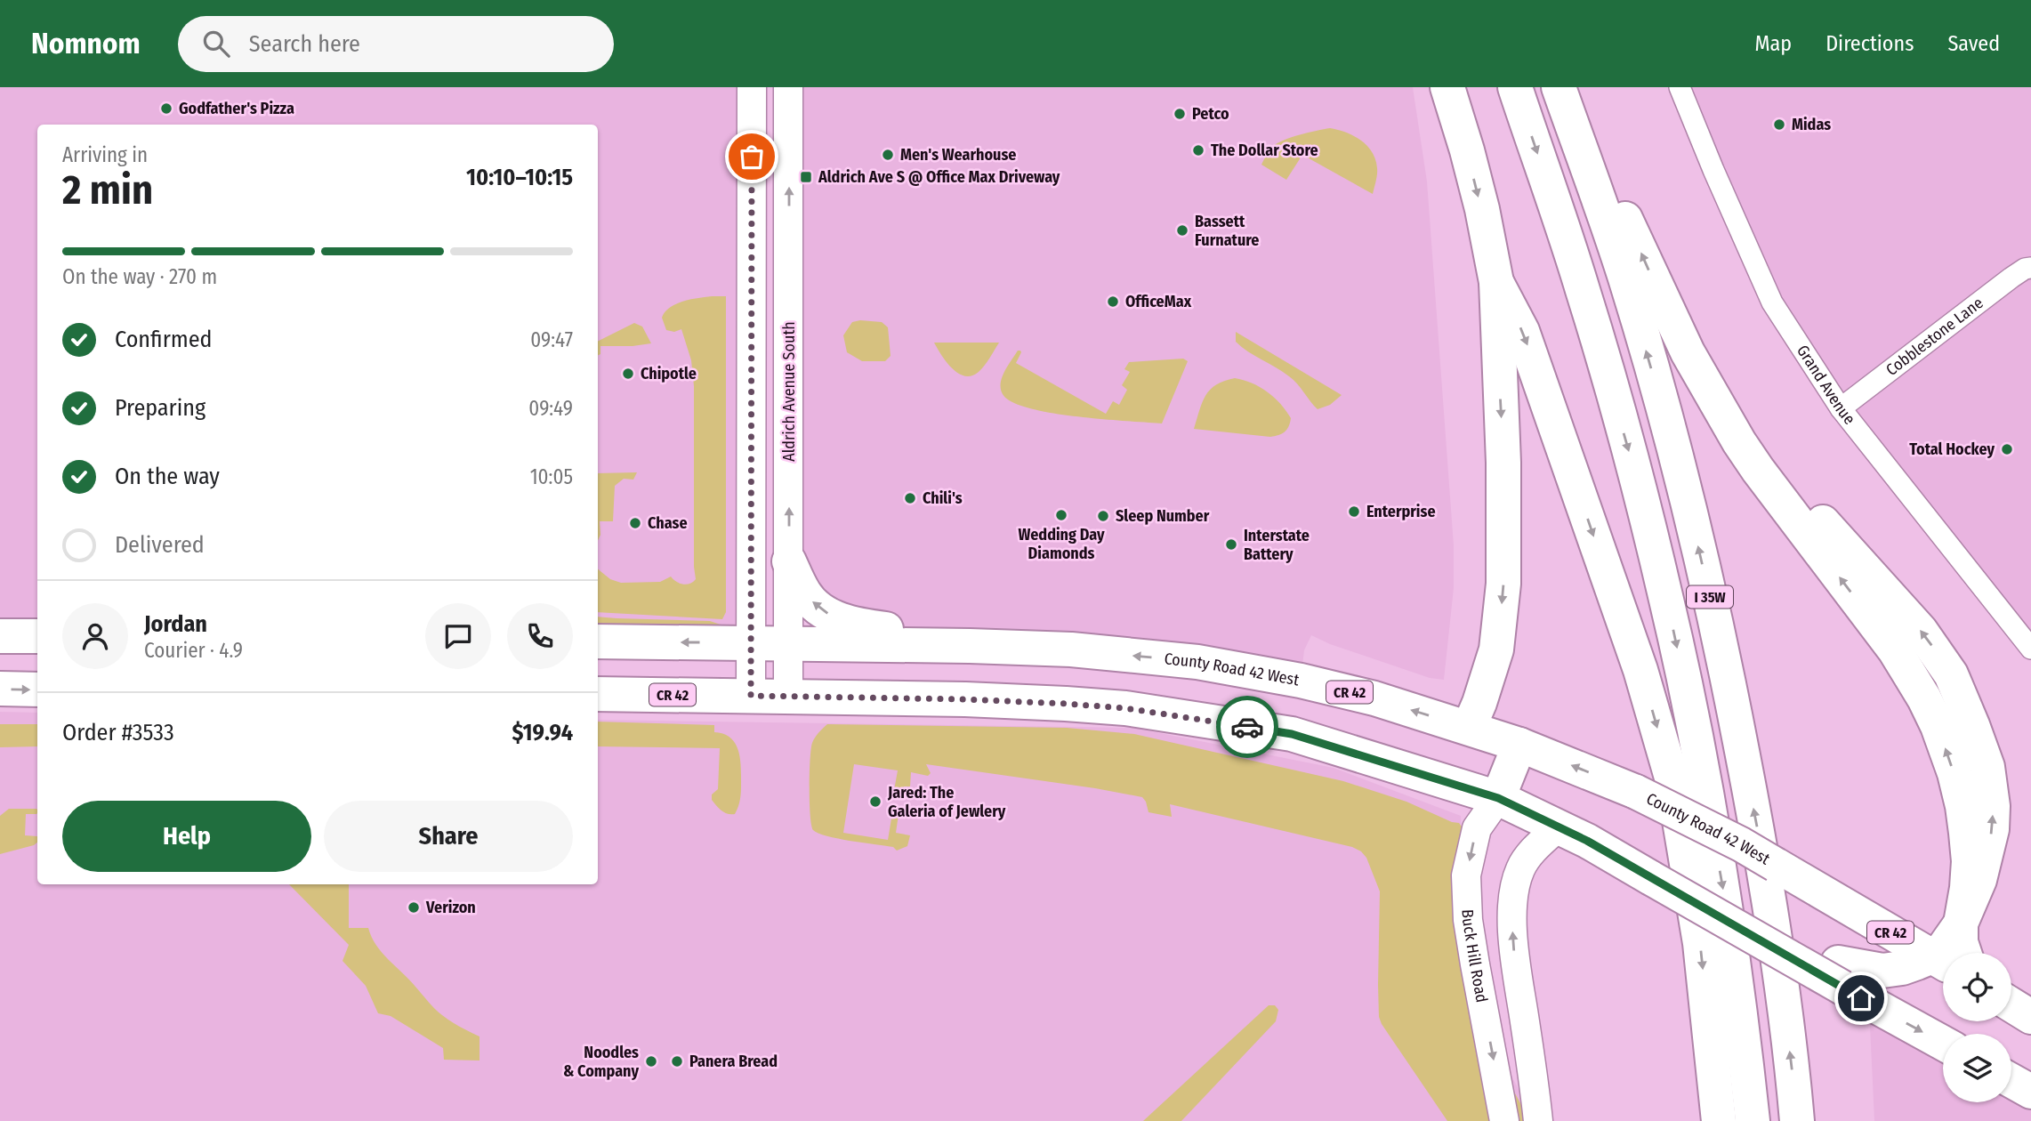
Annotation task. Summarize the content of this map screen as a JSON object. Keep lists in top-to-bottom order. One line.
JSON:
{"streets":{"highway":["I 35W","County Road 42 West","CR 42"],"street":["Cobblestone Lane","Grand Avenue","Aldrich Avenue South","Buck Hill Road"]},"crossings":[["Cobblestone Lane","Grand Avenue"],["Aldrich Avenue South","County Road 42 West"],["Aldrich Avenue South","CR 42"],["CR 42","Buck Hill Road"]],"places":{"other":["Godfather's Pizza","Petco","Midas","The Dollar Store","Men's Wearhouse","Bassett Furnature","OfficeMax","Chipotle","Total Hockey","Chili's","Enterprise","Wedding Day Diamonds","Sleep Number","Chase","Interstate Battery","Jared: The Galeria of Jewlery","Verizon","Noodles & Company","Panera Bread"],"transit":["Aldrich Ave S @ Office Max Driveway"]},"page":{"header":"Nomnom","search":"Search here","nav":["Map","Directions","Saved"],"heading":["2 min","Arriving in","10:10–10:15"],"panel":["Jordan","Courier · 4.9","Order #3533","$19.94"],"bar":"On the way · 270 m","list":[["Confirmed","09:47"],["Preparing","09:49"],["On the way","10:05"],"Delivered"],"buttons":["Help","Share"]}}
